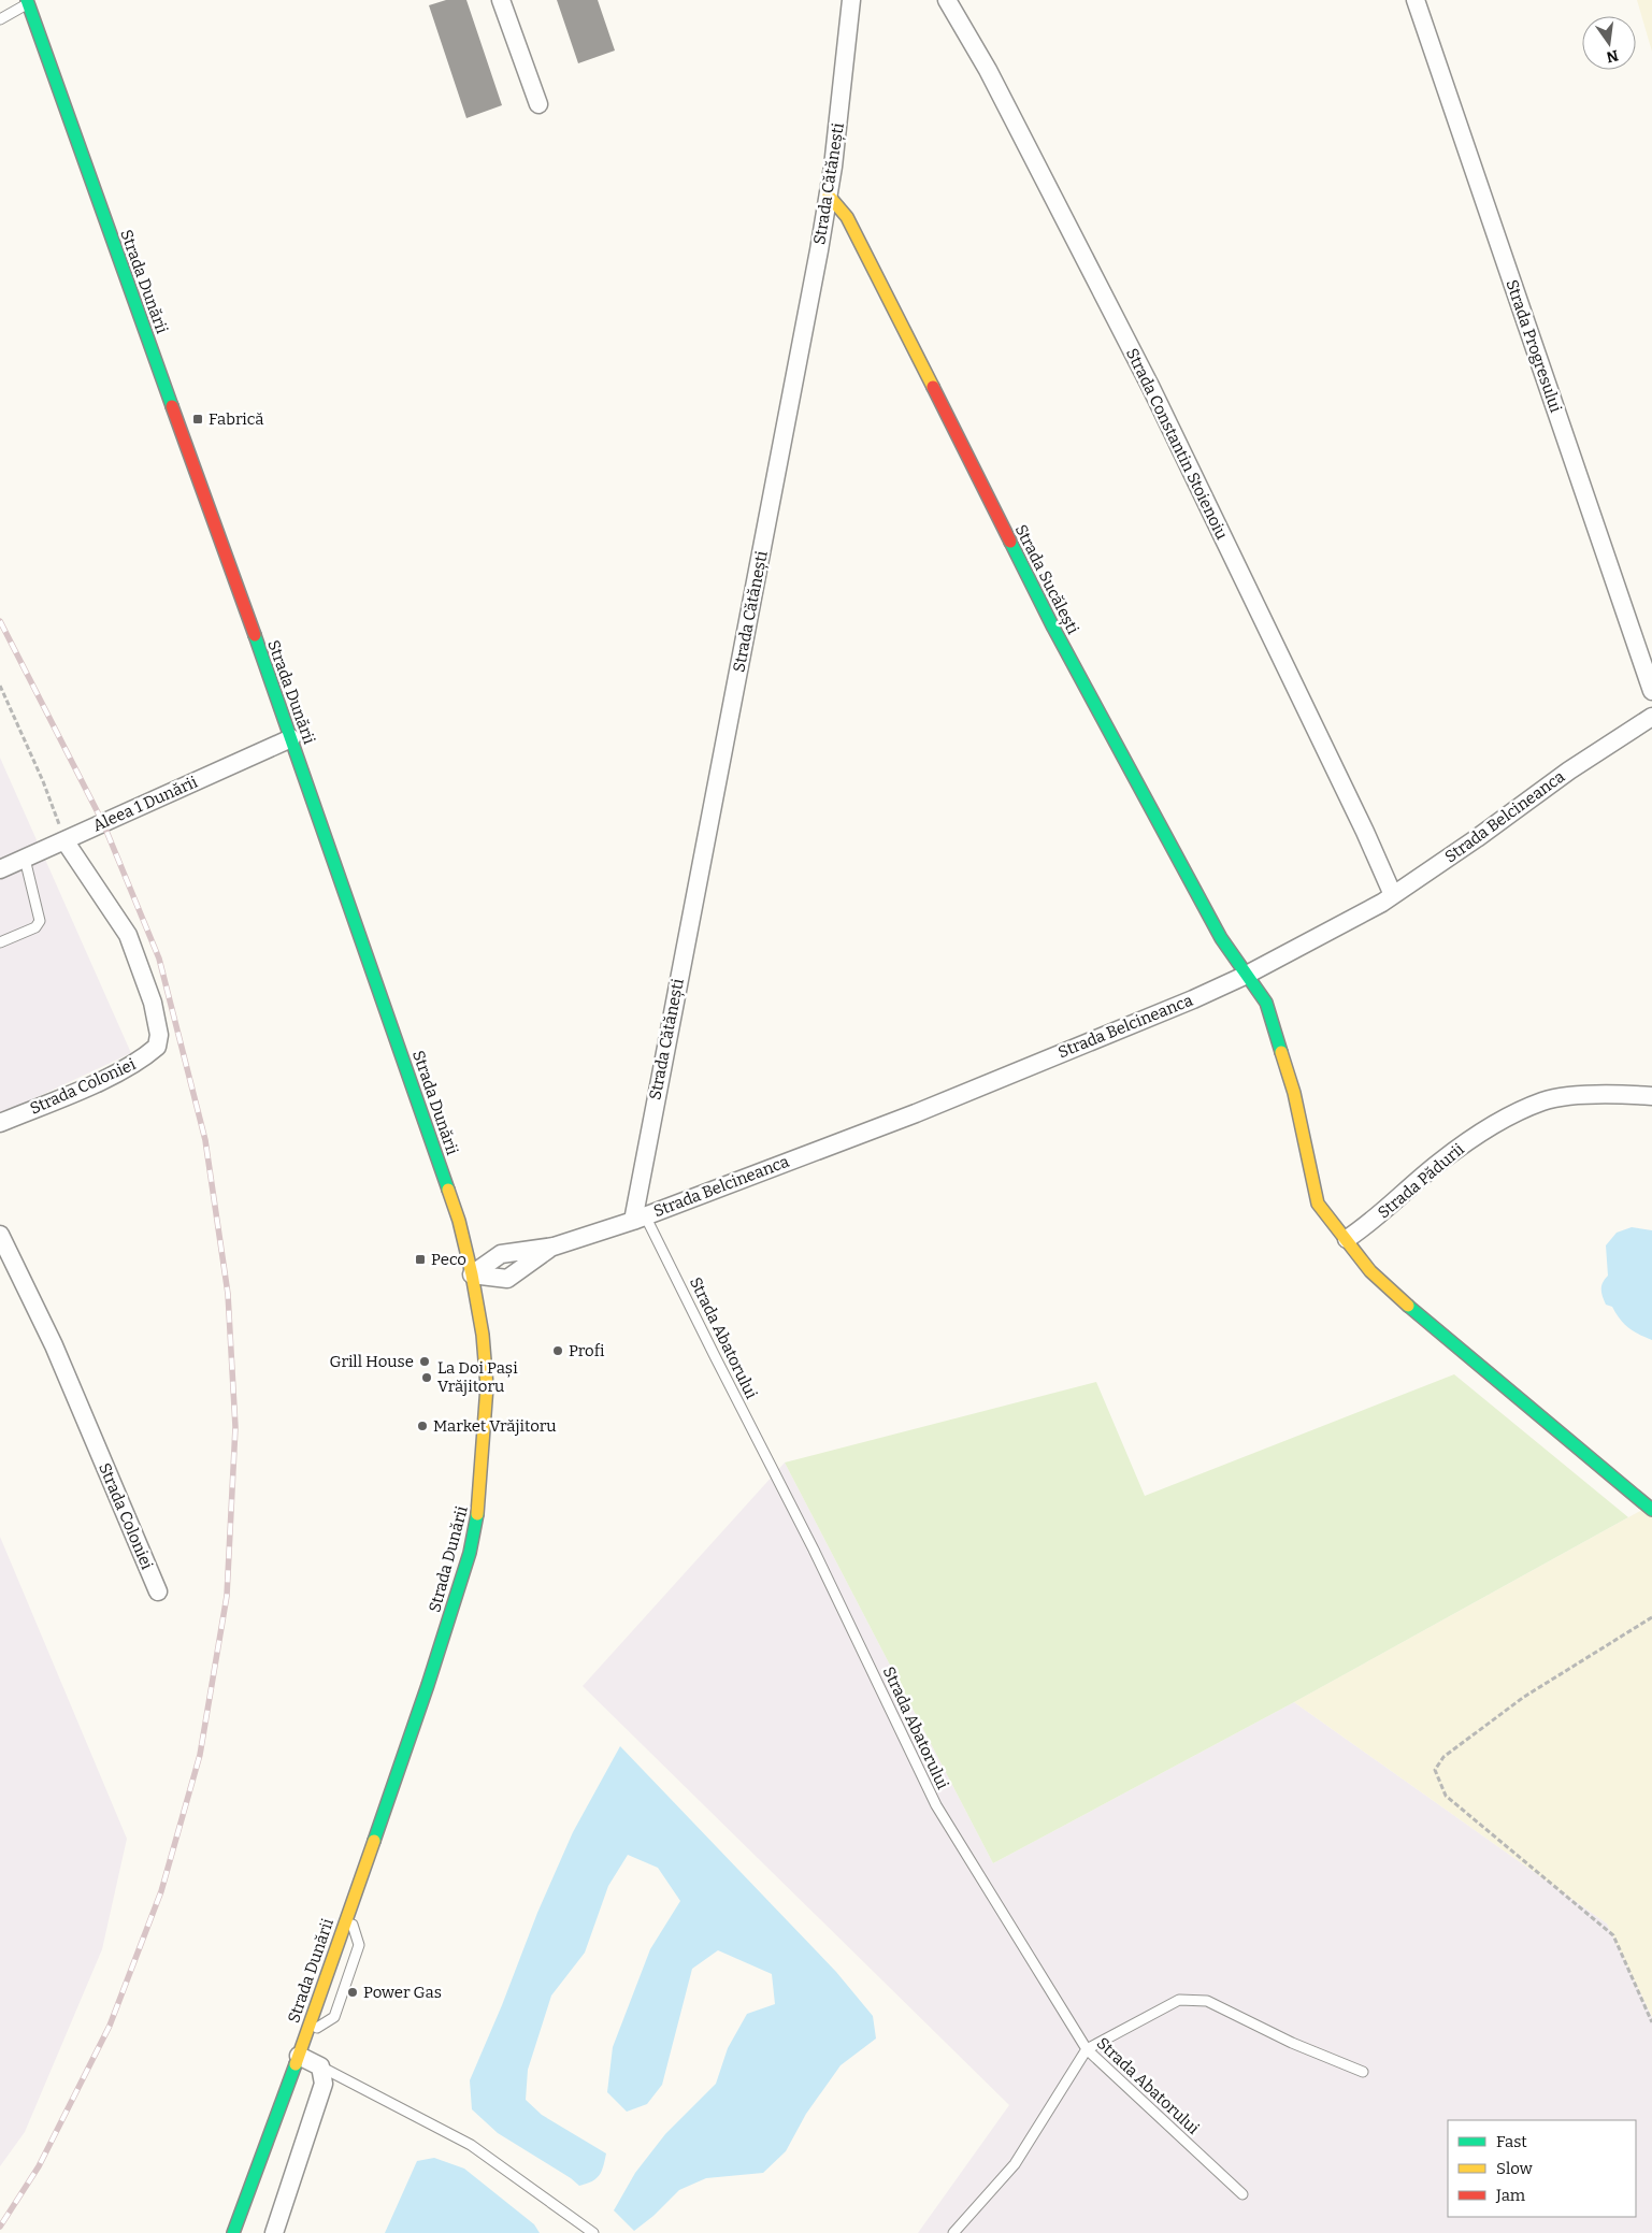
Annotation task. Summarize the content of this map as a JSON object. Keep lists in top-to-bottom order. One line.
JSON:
{"streets":{"main road":["Strada Dunării","Strada Sucălești"],"street":["Strada Cătănești","Strada Progresului","Strada Constantin Stoienoiu","Aleea 1 Dunării","Strada Belcineanca","Strada Coloniei","Strada Pădurii"],"lane":["Strada Abatorului"]},"crossings":[["Strada Cătănești","Strada Sucălești"],["Strada Cătănești","Strada Belcineanca"],["Strada Cătănești","Strada Abatorului"],["Strada Dunării","Aleea 1 Dunării"],["Strada Dunării","Strada Belcineanca"],["Strada Constantin Stoienoiu","Strada Belcineanca"],["Strada Sucălești","Strada Belcineanca"],["Strada Sucălești","Strada Pădurii"],["Aleea 1 Dunării","Strada Coloniei"],["Strada Belcineanca","Strada Abatorului"]],"places":{"transit":["Fabrică","Peco"],"other":["Profi","Grill House","La Doi Pași Vrăjitoru","Market Vrăjitoru","Power Gas"]},"legend":["Fast","Slow","Jam"],"north":"bottom"}
